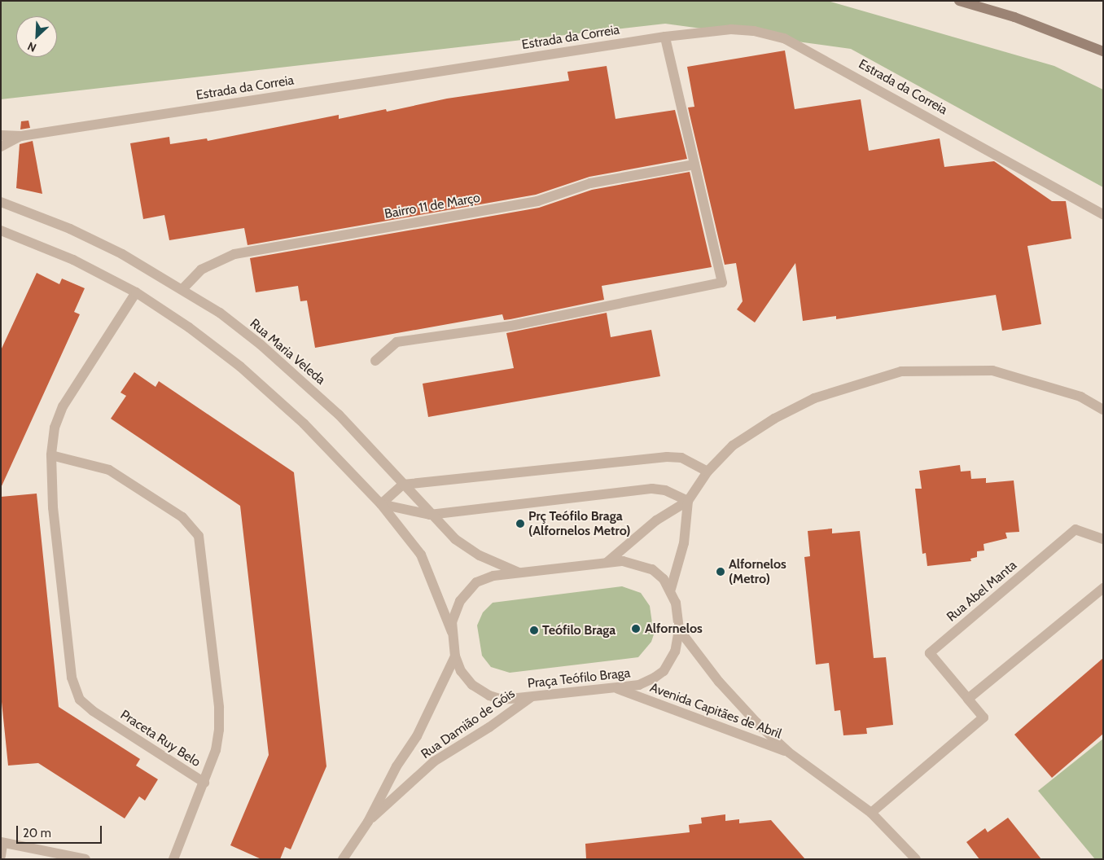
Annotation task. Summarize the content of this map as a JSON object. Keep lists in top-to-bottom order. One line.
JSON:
{"streets":{"street":["Estrada da Correia","Bairro 11 de Março","Rua Maria Veleda","Rua Abel Manta","Praça Teófilo Braga","Avenida Capitães de Abril","Rua Damião de Góis","Praceta Ruy Belo"]},"crossings":[["Bairro 11 de Março","Rua Maria Veleda"],["Rua Maria Veleda","Praça Teófilo Braga"],["Praça Teófilo Braga","Avenida Capitães de Abril"],["Praça Teófilo Braga","Rua Damião de Góis"]],"places":["Prç Teófilo Braga (Alfornelos Metro)","Alfornelos (Metro)","Alfornelos","Teófilo Braga"],"scale_bar":"20 m","north":"bottom left"}
